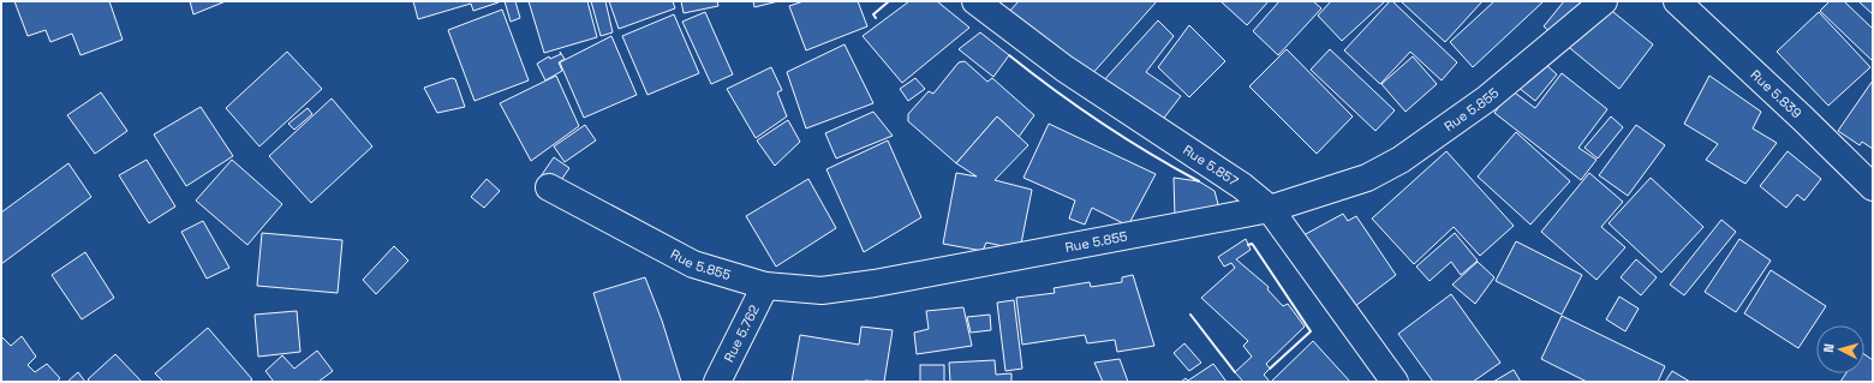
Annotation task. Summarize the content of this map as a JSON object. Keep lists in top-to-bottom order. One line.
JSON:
{"streets":{"street":["Rue 5.839","Rue 5.855","Rue 5.857","Rue 5.762"]},"crossings":[["Rue 5.855","Rue 5.857"],["Rue 5.855","Rue 5.762"]],"north":"left"}
